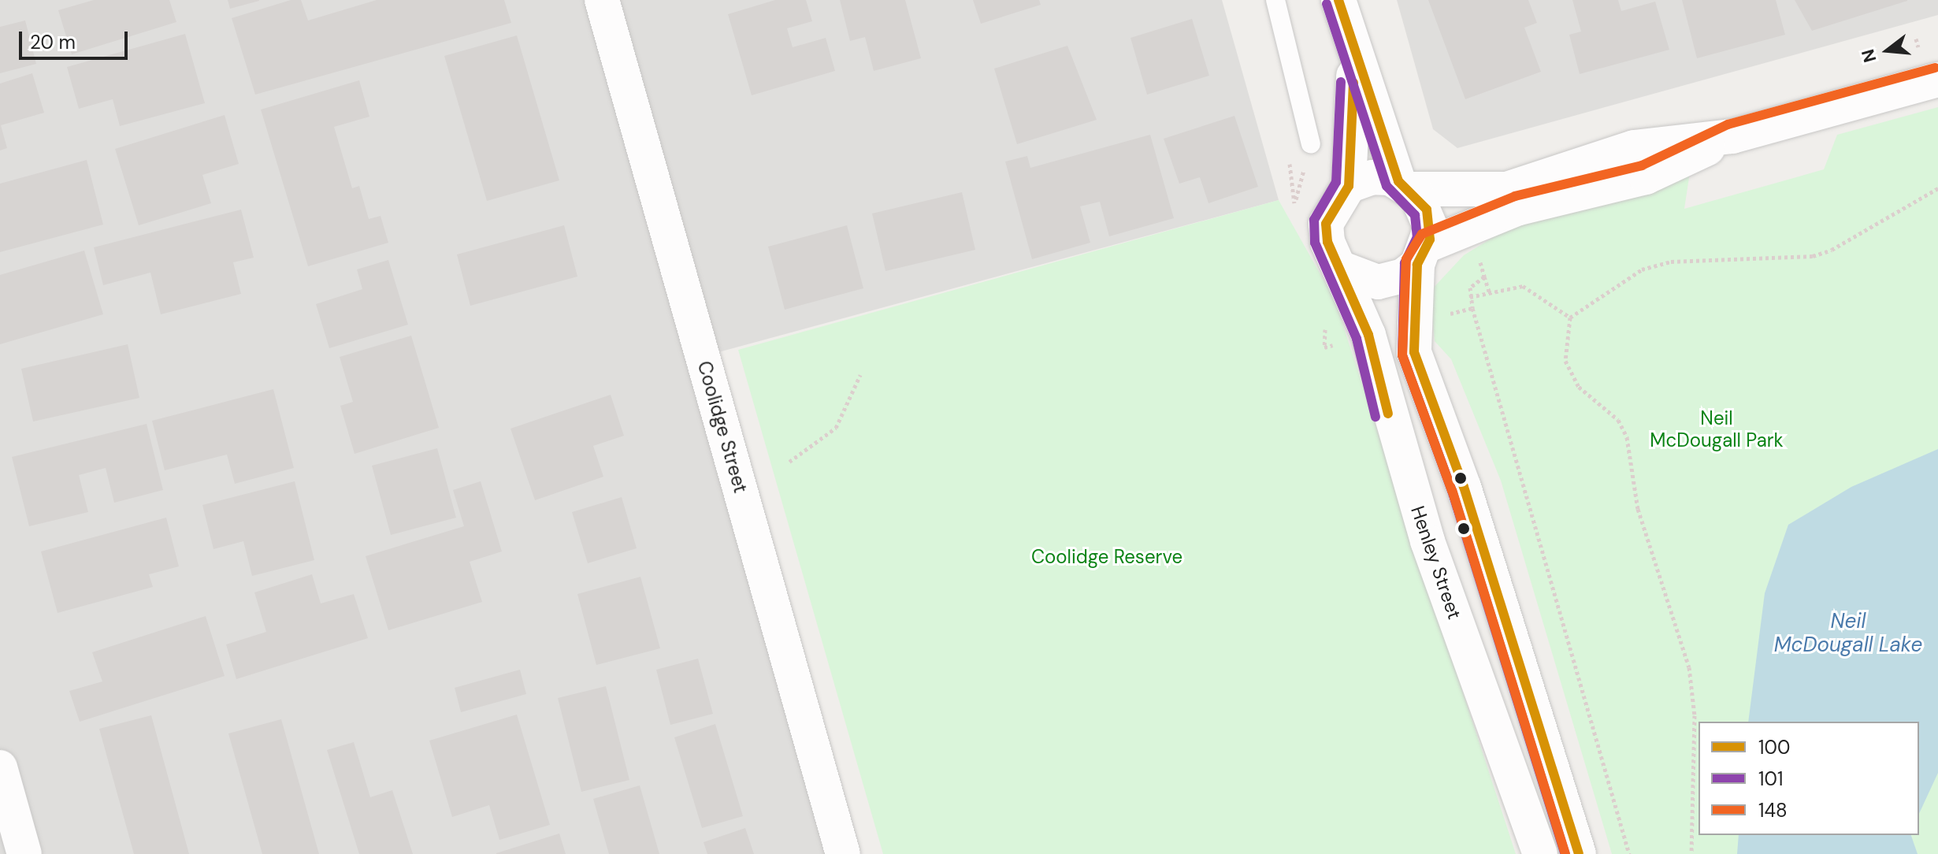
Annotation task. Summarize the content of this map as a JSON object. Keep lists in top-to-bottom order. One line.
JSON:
{"streets":{"street":["Coolidge Street","Henley Street"]},"water":["Neil McDougall Lake"],"parks":["Neil McDougall Park","Coolidge Reserve"],"lines":["transit line 100","transit line 101","transit line 148"],"legend":["100","101","148"],"scale_bar":"20 m","north":"left"}
